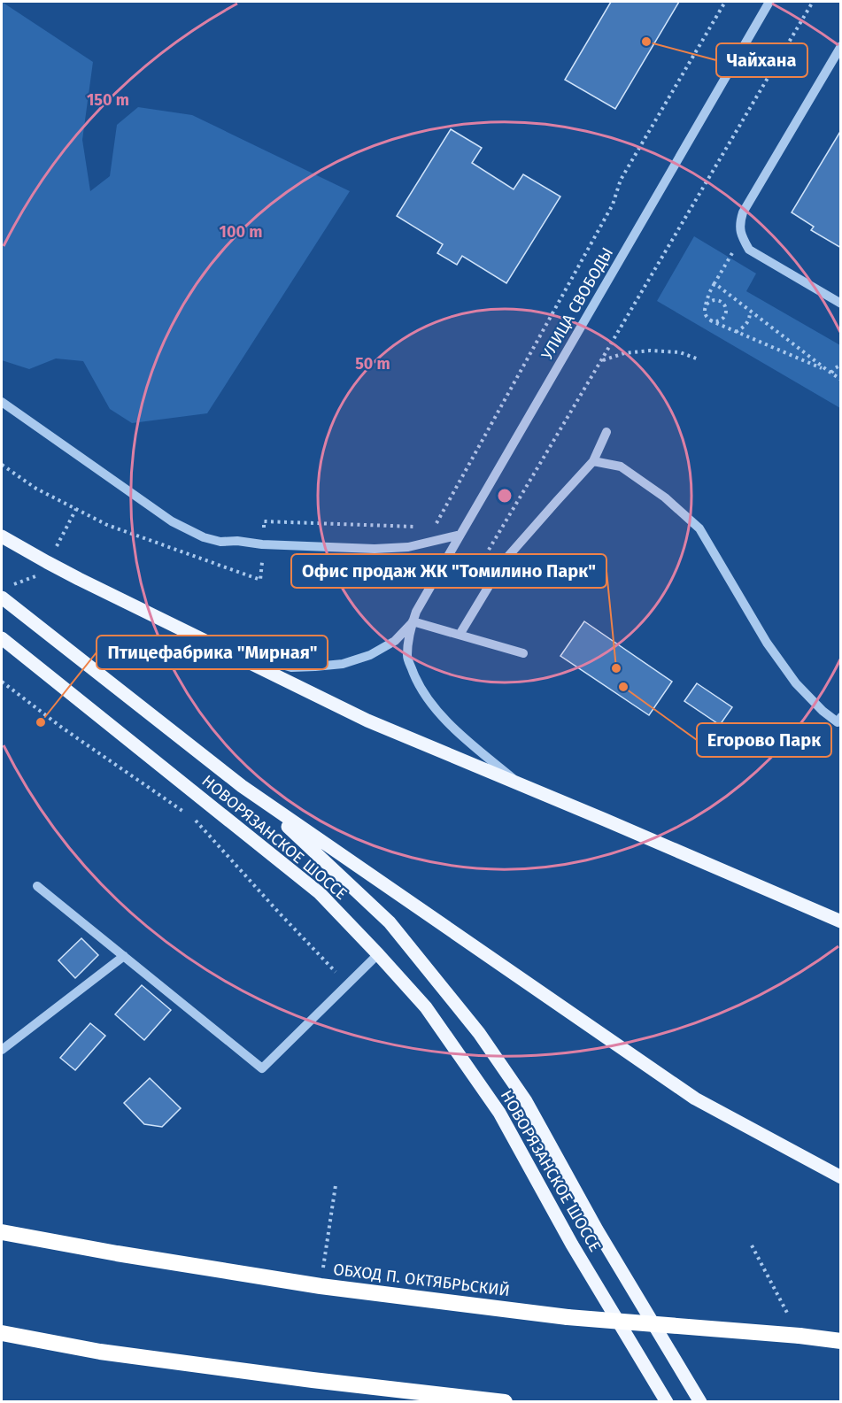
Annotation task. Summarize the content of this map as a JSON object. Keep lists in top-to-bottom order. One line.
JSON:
{"streets":{"highway":["ОБХОД П. ОКТЯБРЬСКИЙ"],"main road":["НОВОРЯЗАНСКОЕ ШОССЕ"],"street":["УЛИЦА СВОБОДЫ"]},"places":["Чайхана","Офис продаж ЖК \"Томилино Парк\"","Егорово Парк","Птицефабрика \"Мирная\""],"rings":["150 m","100 m","50 m"]}
